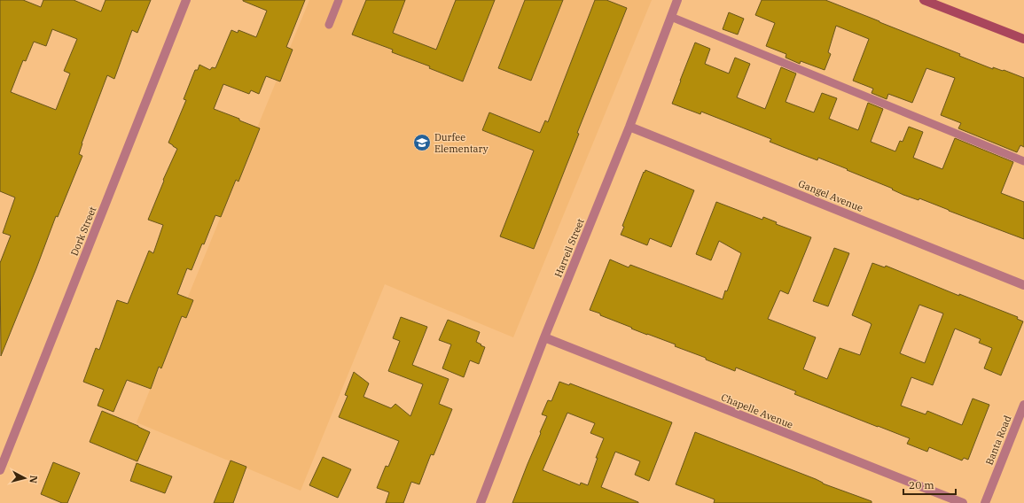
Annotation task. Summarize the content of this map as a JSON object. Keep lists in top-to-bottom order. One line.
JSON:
{"streets":{"street":["Gangel Avenue","Dork Street","Harrell Street","Chapelle Avenue","Banta Road"]},"crossings":[["Gangel Avenue","Harrell Street"],["Harrell Street","Chapelle Avenue"]],"places":{"school or university":["Durfee Elementary"]},"scale_bar":"20 m","north":"right"}
